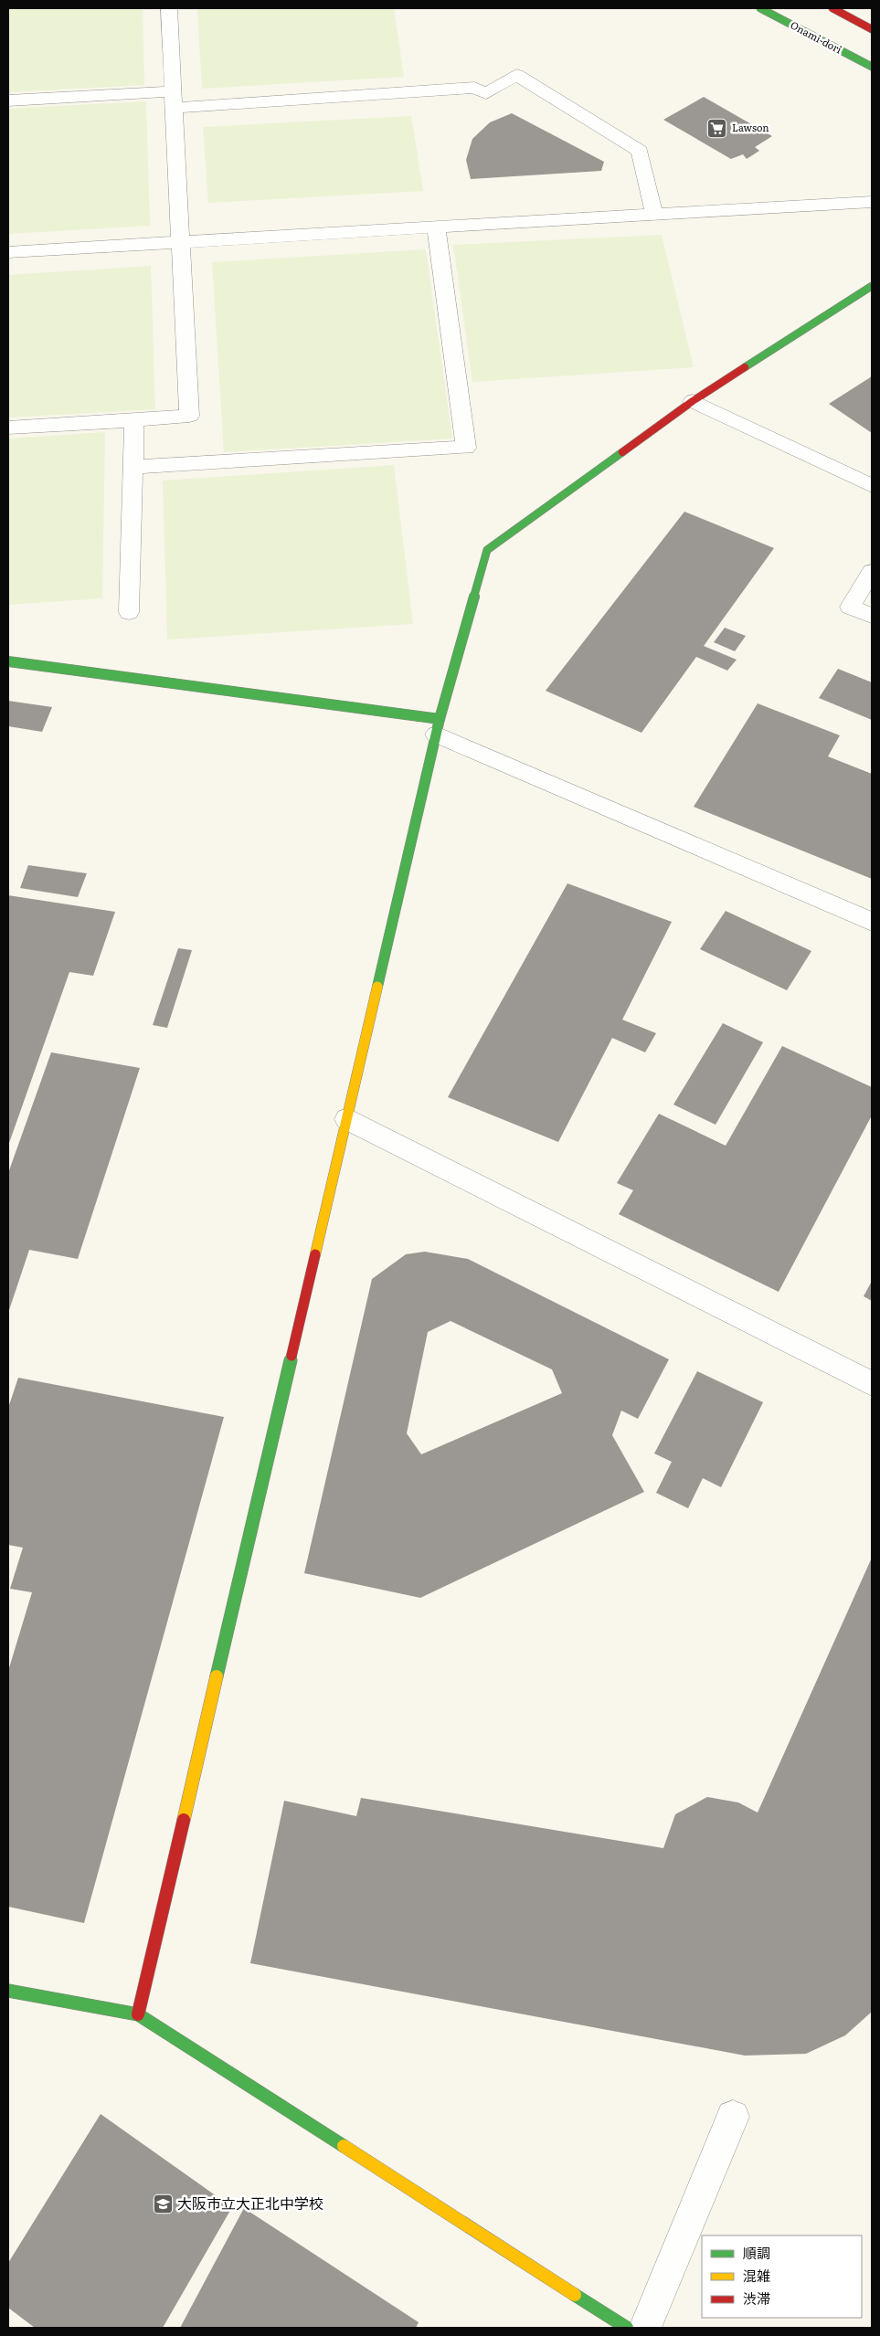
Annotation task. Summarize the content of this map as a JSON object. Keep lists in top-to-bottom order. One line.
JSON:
{"streets":{"street":["Onami-dori"]},"places":{"supermarket":["Lawson"],"school or university":["大阪市立大正北中学校"]},"legend":["順調","混雑","渋滞"]}
